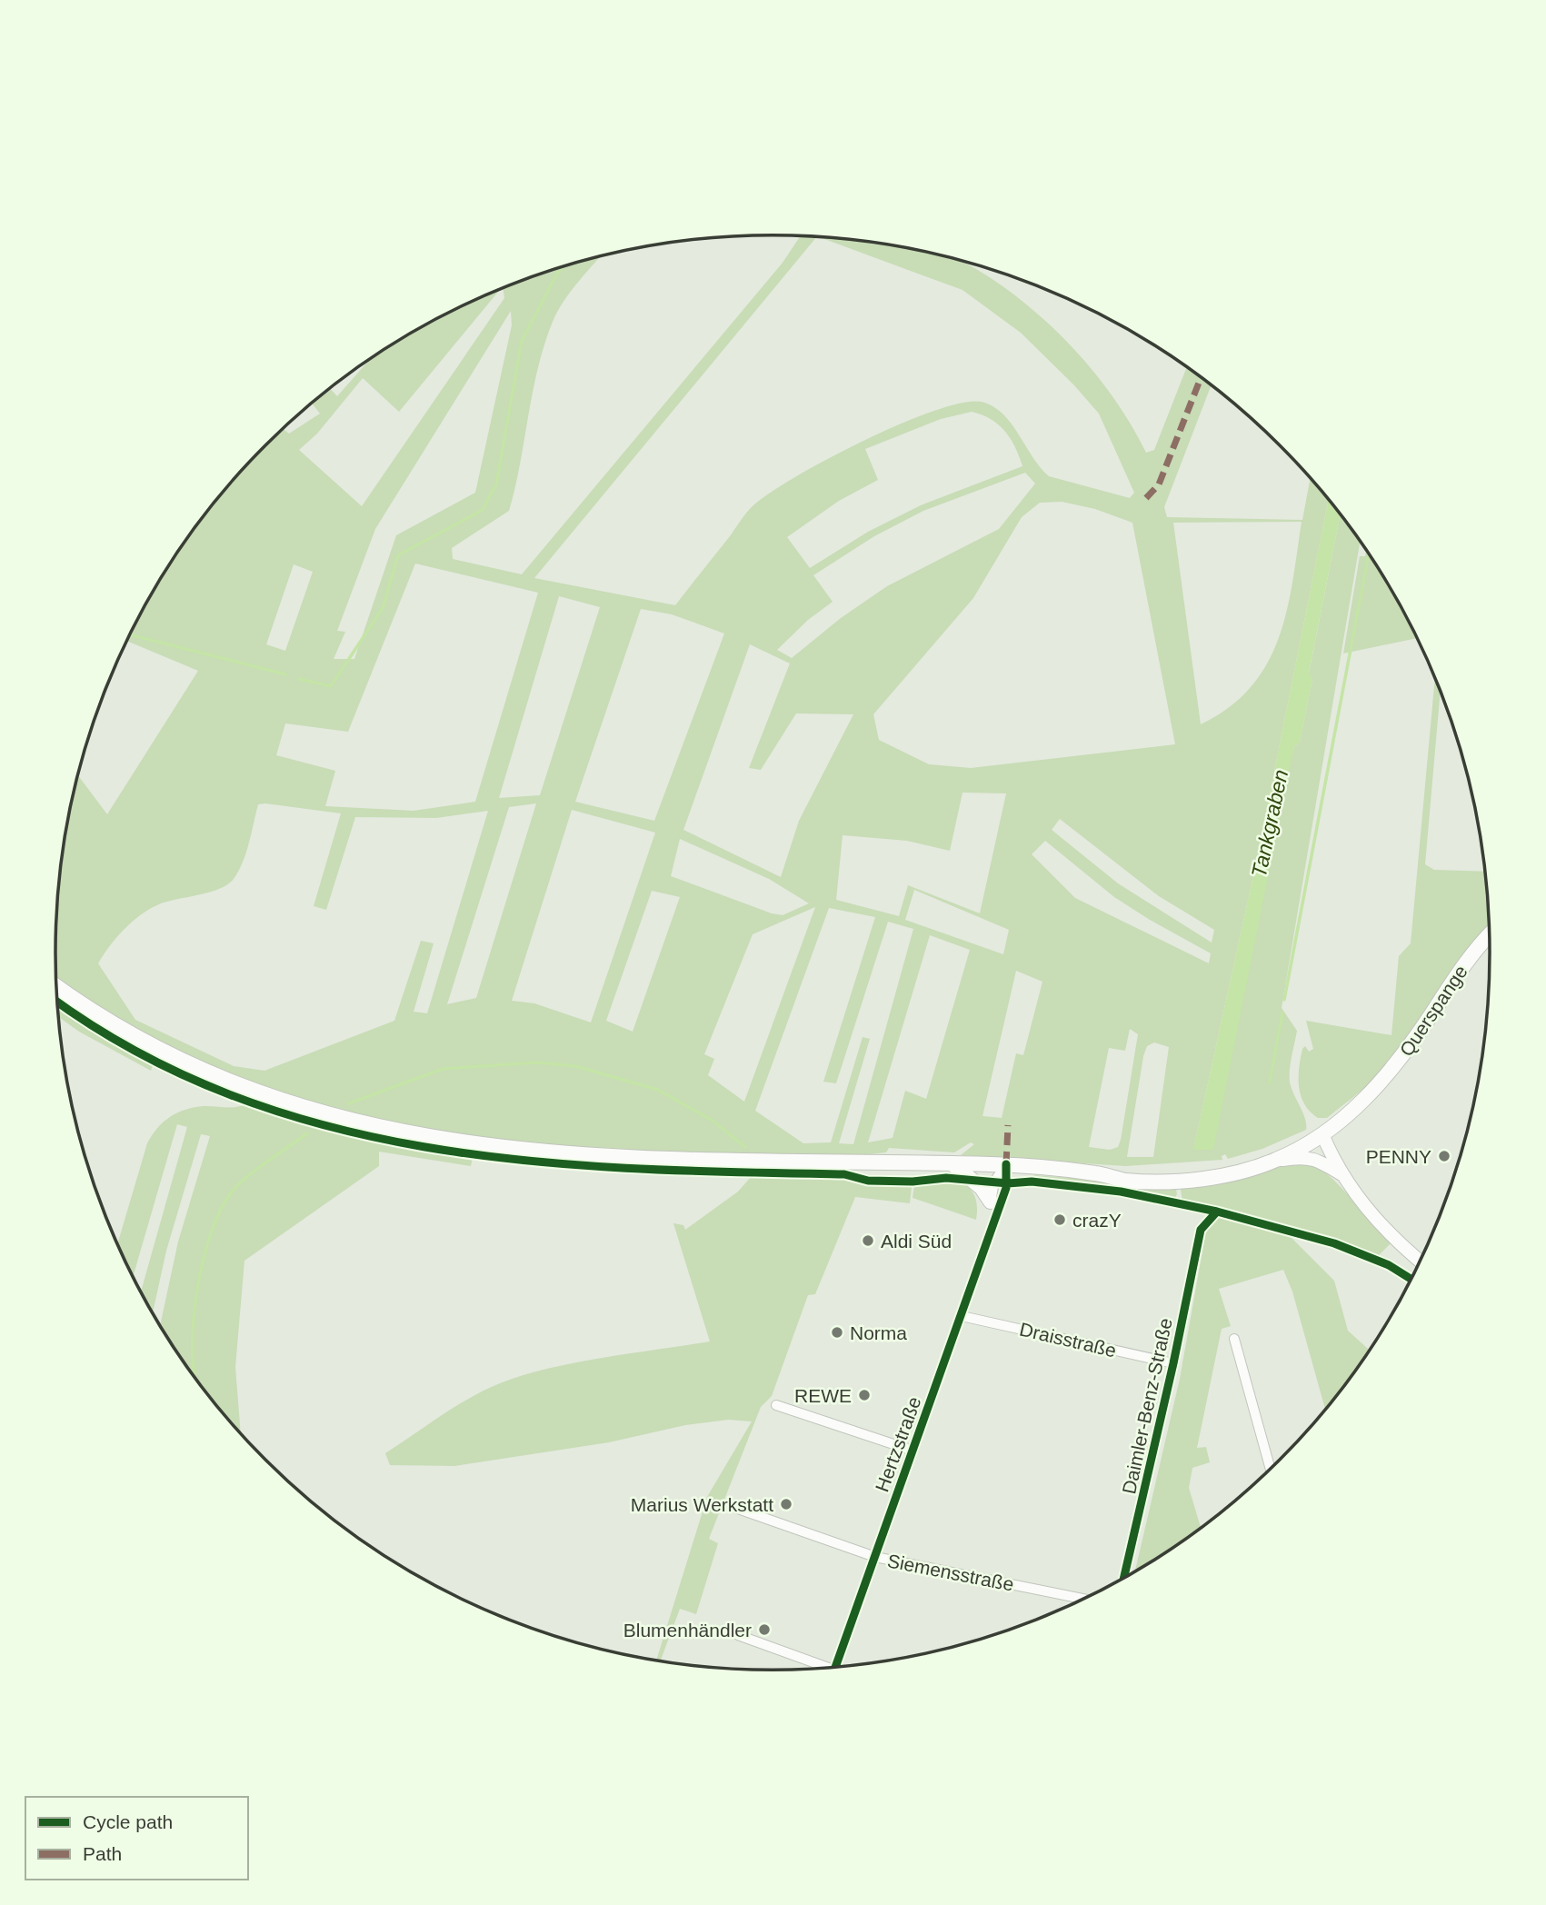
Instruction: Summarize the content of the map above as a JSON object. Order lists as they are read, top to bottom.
{
  "streets": {
    "main road": ["Querspange"],
    "street": [
      "Draisstraße",
      "Daimler-Benz-Straße",
      "Hertzstraße",
      "Siemensstraße"
    ]
  },
  "crossings": [
    ["Draisstraße", "Daimler-Benz-Straße"],
    ["Draisstraße", "Hertzstraße"],
    ["Hertzstraße", "Siemensstraße"]
  ],
  "water": ["Tankgraben"],
  "places": [
    "PENNY",
    "crazY",
    "Aldi Süd",
    "Norma",
    "REWE",
    "Marius Werkstatt",
    "Blumenhändler"
  ],
  "legend": ["Cycle path", "Path"]
}
